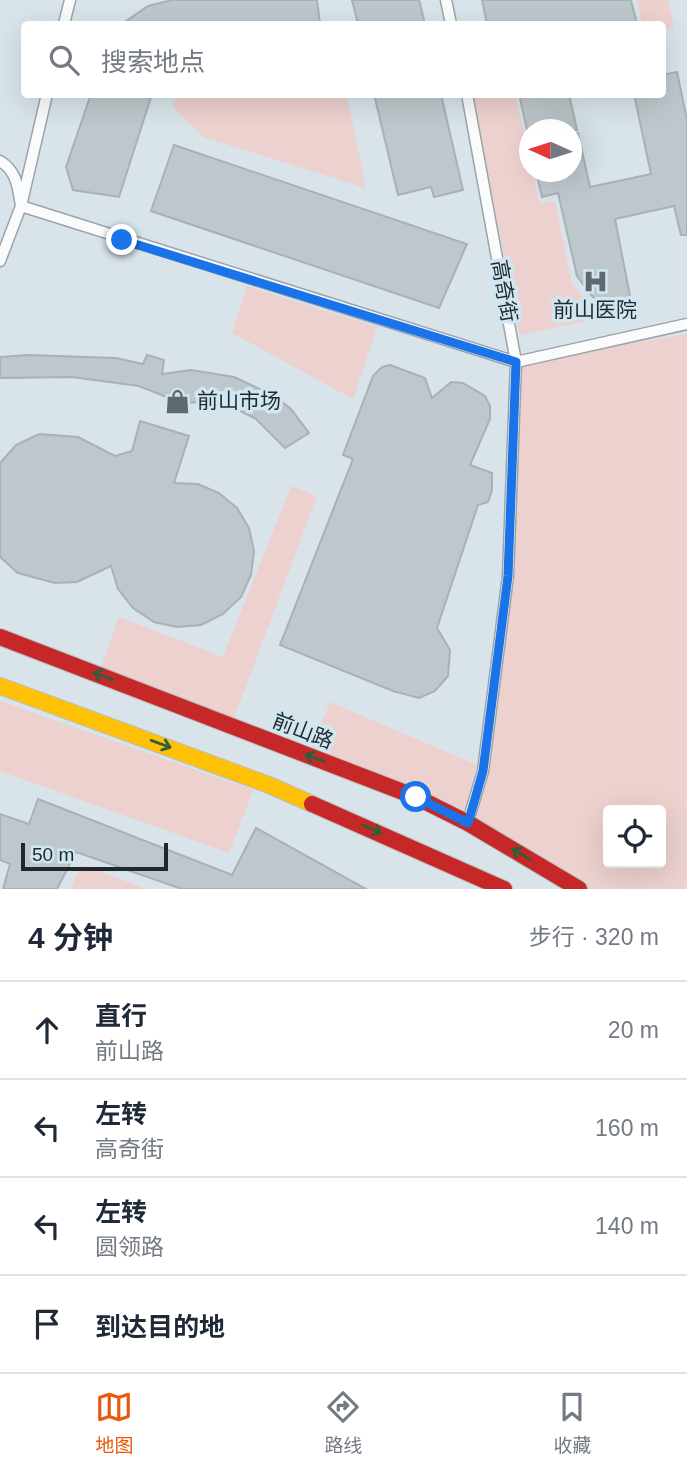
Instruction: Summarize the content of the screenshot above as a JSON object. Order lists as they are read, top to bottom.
{
  "streets": {
    "main road": ["前山路"],
    "lane": ["高奇街"]
  },
  "crossings": [
    ["高奇街", "前山路"]
  ],
  "places": {
    "hospital": ["前山医院"],
    "shop": ["前山市场"]
  },
  "scale_bar": "50 m",
  "north": "left",
  "page": {
    "search": "搜索地点",
    "scale": "50 m",
    "heading": ["4 分钟", "步行 · 320 m"],
    "list": [
      ["直行", "前山路", "20 m"],
      ["左转", "高奇街", "160 m"],
      ["左转", "圆领路", "140 m"],
      "到达目的地"
    ],
    "nav": ["地图", "路线", "收藏"]
  }
}
